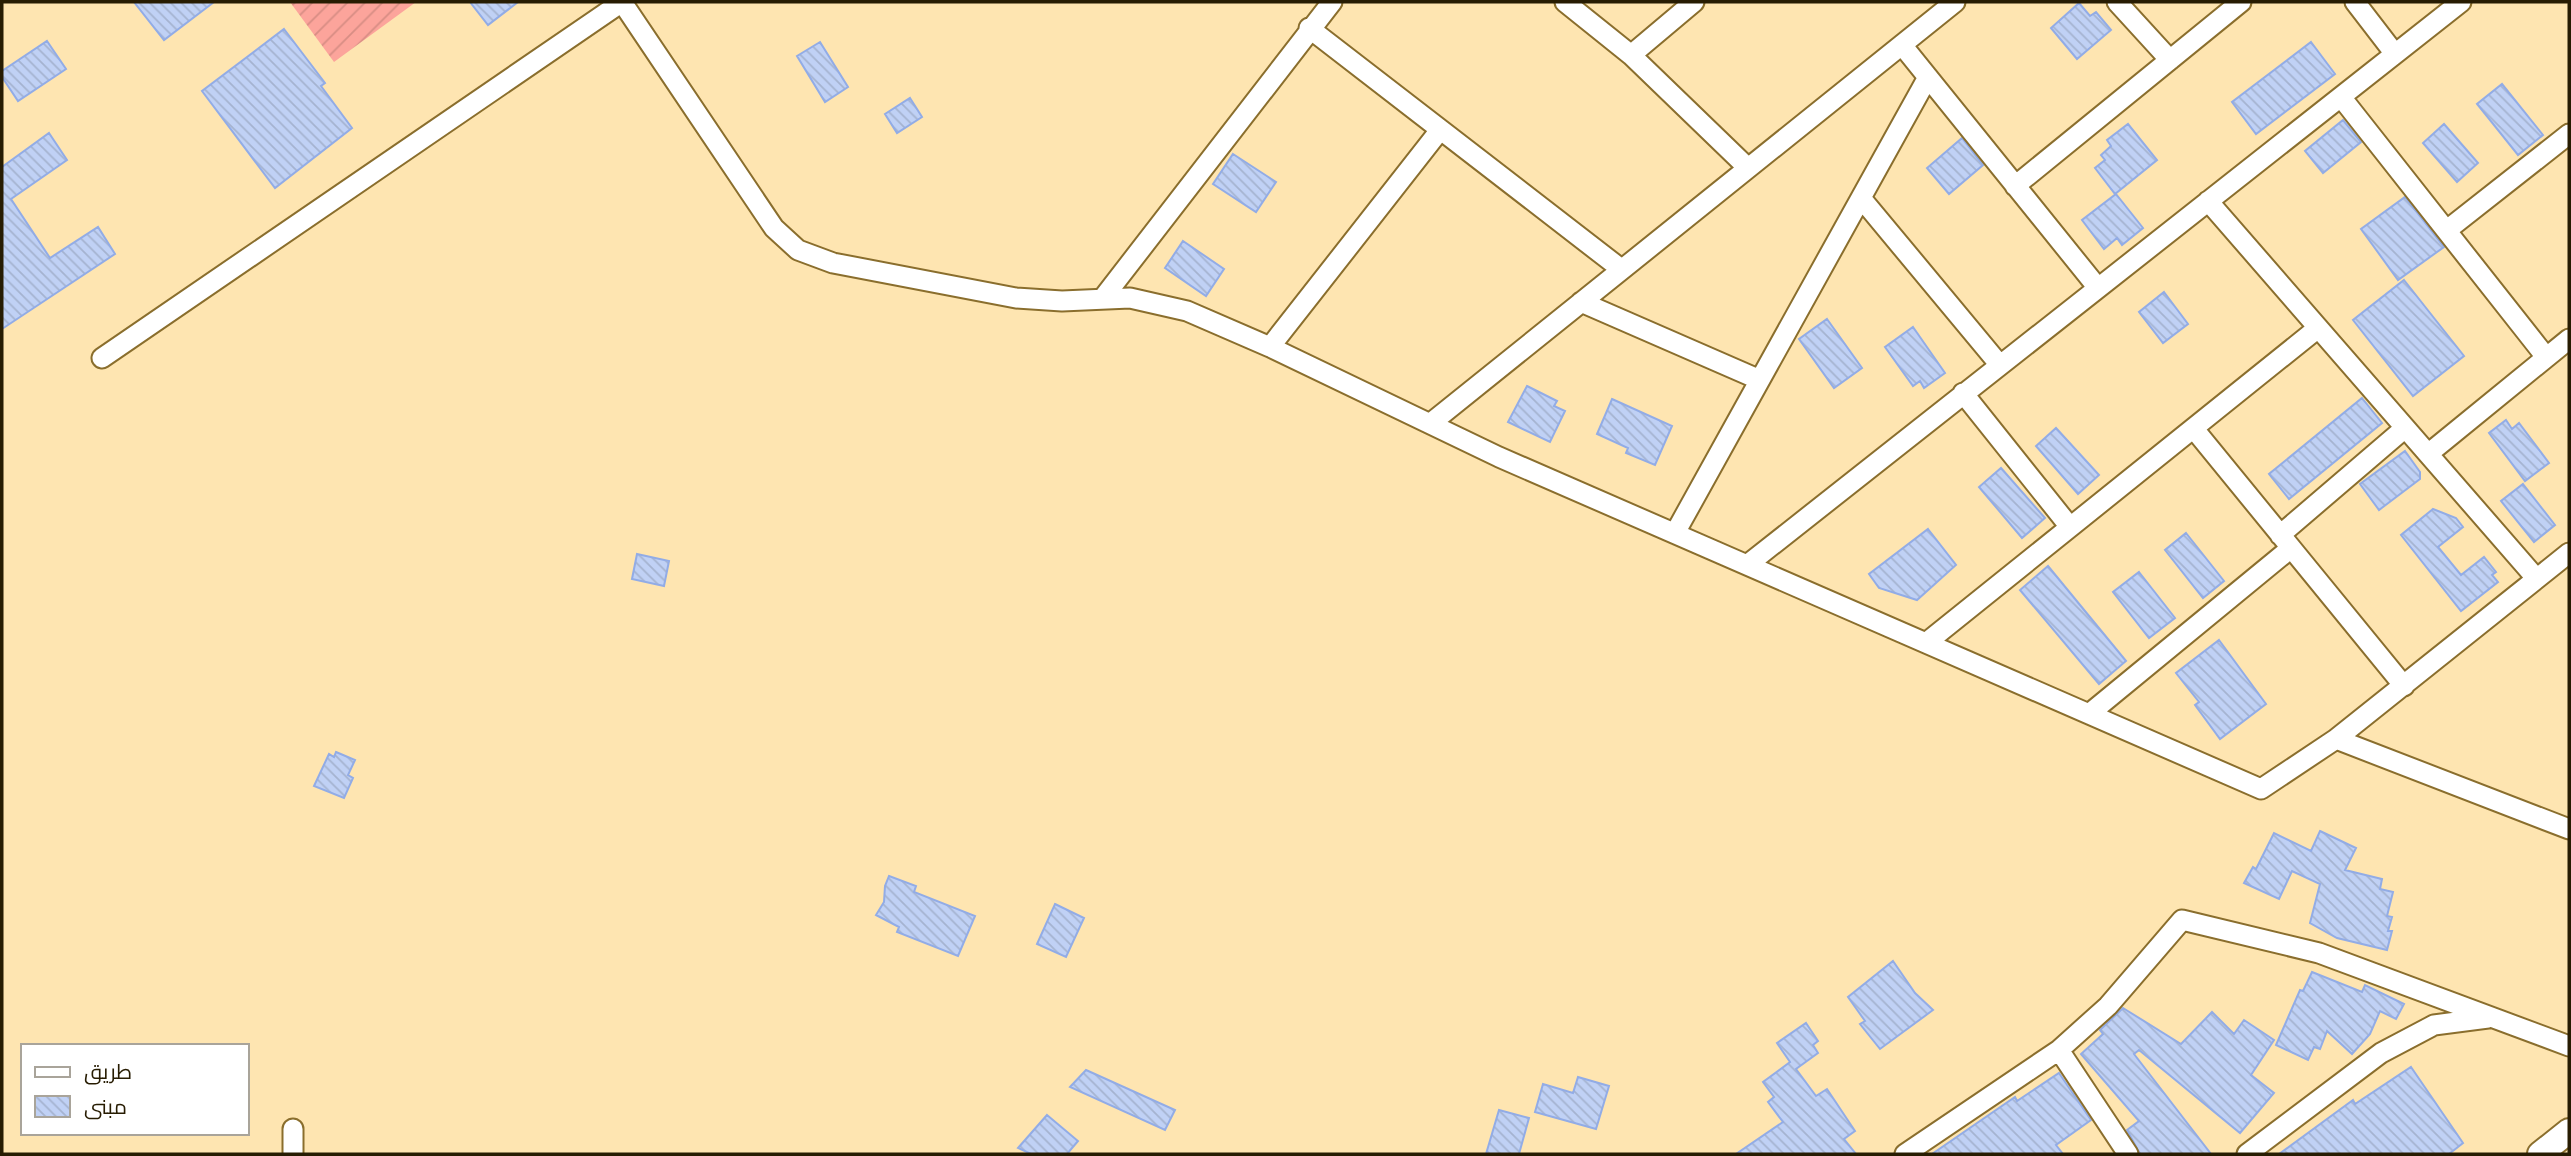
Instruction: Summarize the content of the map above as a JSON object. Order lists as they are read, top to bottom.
{
  "legend": ["طريق", "مبنى"]
}
